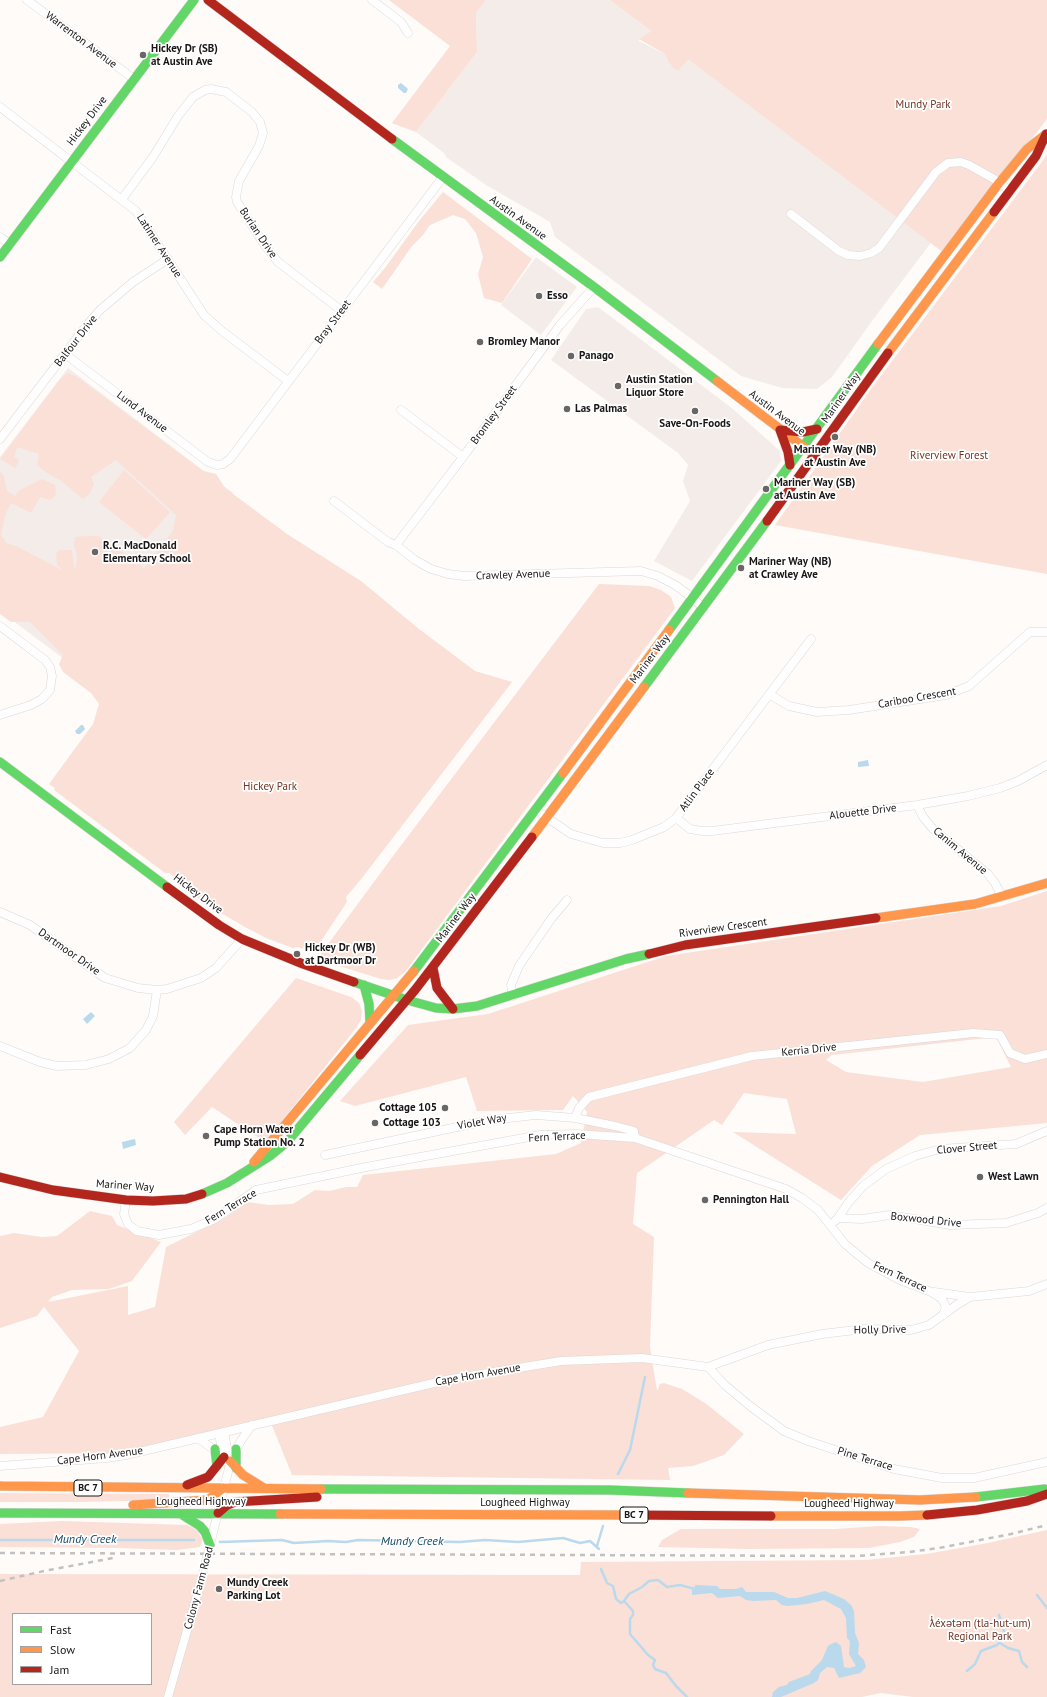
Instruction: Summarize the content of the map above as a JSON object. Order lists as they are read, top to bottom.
{
  "streets": {
    "main road": [
      "Hickey Drive",
      "Austin Avenue",
      "Mariner Way",
      "Riverview Crescent",
      "BC 7",
      "Lougheed Highway"
    ],
    "street": [
      "Warrenton Avenue",
      "Burian Drive",
      "Latimer Avenue",
      "Bray Street",
      "Balfour Drive",
      "Lund Avenue",
      "Bromley Street",
      "Crawley Avenue",
      "Cariboo Crescent",
      "Atlin Place",
      "Alouette Drive",
      "Canim Avenue",
      "Dartmoor Drive",
      "Kerria Drive",
      "Violet Way",
      "Fern Terrace",
      "Clover Street",
      "Boxwood Drive",
      "Holly Drive",
      "Cape Horn Avenue",
      "Pine Terrace",
      "Colony Farm Road"
    ]
  },
  "crossings": [
    ["Warrenton Avenue", "Hickey Drive"],
    ["Hickey Drive", "Latimer Avenue"],
    ["Hickey Drive", "Mariner Way"],
    ["Hickey Drive", "Riverview Crescent"],
    ["Hickey Drive", "Dartmoor Drive"],
    ["Austin Avenue", "Bray Street"],
    ["Austin Avenue", "Mariner Way"],
    ["Austin Avenue", "Bromley Street"],
    ["Burian Drive", "Latimer Avenue"],
    ["Burian Drive", "Bray Street"],
    ["Latimer Avenue", "Bray Street"],
    ["Latimer Avenue", "Balfour Drive"],
    ["Bray Street", "Lund Avenue"],
    ["Balfour Drive", "Lund Avenue"],
    ["Mariner Way", "Crawley Avenue"],
    ["Mariner Way", "Atlin Place"],
    ["Mariner Way", "Riverview Crescent"],
    ["Mariner Way", "Fern Terrace"],
    ["Bromley Street", "Crawley Avenue"],
    ["Cariboo Crescent", "Atlin Place"],
    ["Atlin Place", "Alouette Drive"],
    ["Alouette Drive", "Canim Avenue"],
    ["Canim Avenue", "Riverview Crescent"],
    ["Kerria Drive", "Violet Way"],
    ["Violet Way", "Fern Terrace"],
    ["Fern Terrace", "Holly Drive"],
    ["Clover Street", "Boxwood Drive"],
    ["Holly Drive", "Cape Horn Avenue"],
    ["Holly Drive", "Pine Terrace"],
    ["Cape Horn Avenue", "Pine Terrace"],
    ["Cape Horn Avenue", "Colony Farm Road"],
    ["Lougheed Highway", "Colony Farm Road"]
  ],
  "water": ["Mundy Creek"],
  "parks": [
    "Mundy Park",
    "Riverview Forest",
    "Hickey Park",
    "ƛ̓éxətəm (tla-hut-um) Regional Park"
  ],
  "places": [
    "Hickey Dr (SB) at Austin Ave",
    "Esso",
    "Bromley Manor",
    "Panago",
    "Austin Station Liquor Store",
    "Las Palmas",
    "Save-On-Foods",
    "Mariner Way (NB) at Austin Ave",
    "Mariner Way (SB) at Austin Ave",
    "R.C. MacDonald Elementary School",
    "Mariner Way (NB) at Crawley Ave",
    "Hickey Dr (WB) at Dartmoor Dr",
    "Cottage 105",
    "Cottage 103",
    "Cape Horn Water Pump Station No. 2",
    "West Lawn",
    "Pennington Hall",
    "Mundy Creek Parking Lot"
  ],
  "legend": ["Fast", "Slow", "Jam"]
}
